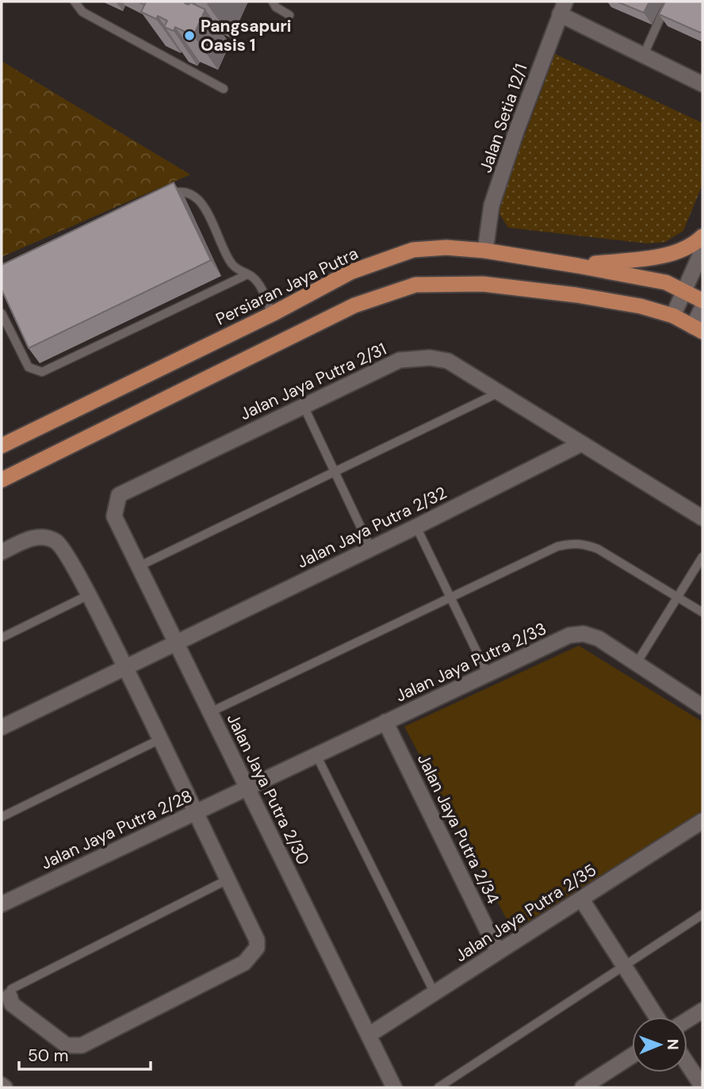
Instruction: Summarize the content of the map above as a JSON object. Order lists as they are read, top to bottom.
{
  "streets": {
    "main road": ["Persiaran Jaya Putra"],
    "street": [
      "Jalan Setia 12/1",
      "Jalan Jaya Putra 2/31",
      "Jalan Jaya Putra 2/32",
      "Jalan Jaya Putra 2/33",
      "Jalan Jaya Putra 2/30",
      "Jalan Jaya Putra 2/34",
      "Jalan Jaya Putra 2/28",
      "Jalan Jaya Putra 2/35"
    ]
  },
  "crossings": [
    ["Jalan Setia 12/1", "Persiaran Jaya Putra"],
    ["Jalan Jaya Putra 2/31", "Jalan Jaya Putra 2/32"],
    ["Jalan Jaya Putra 2/31", "Jalan Jaya Putra 2/30"],
    ["Jalan Jaya Putra 2/32", "Jalan Jaya Putra 2/30"],
    ["Jalan Jaya Putra 2/33", "Jalan Jaya Putra 2/30"],
    ["Jalan Jaya Putra 2/33", "Jalan Jaya Putra 2/34"],
    ["Jalan Jaya Putra 2/33", "Jalan Jaya Putra 2/28"],
    ["Jalan Jaya Putra 2/30", "Jalan Jaya Putra 2/28"],
    ["Jalan Jaya Putra 2/30", "Jalan Jaya Putra 2/35"],
    ["Jalan Jaya Putra 2/34", "Jalan Jaya Putra 2/35"]
  ],
  "places": ["Pangsapuri Oasis 1"],
  "scale_bar": "50 m",
  "north": "right"
}
